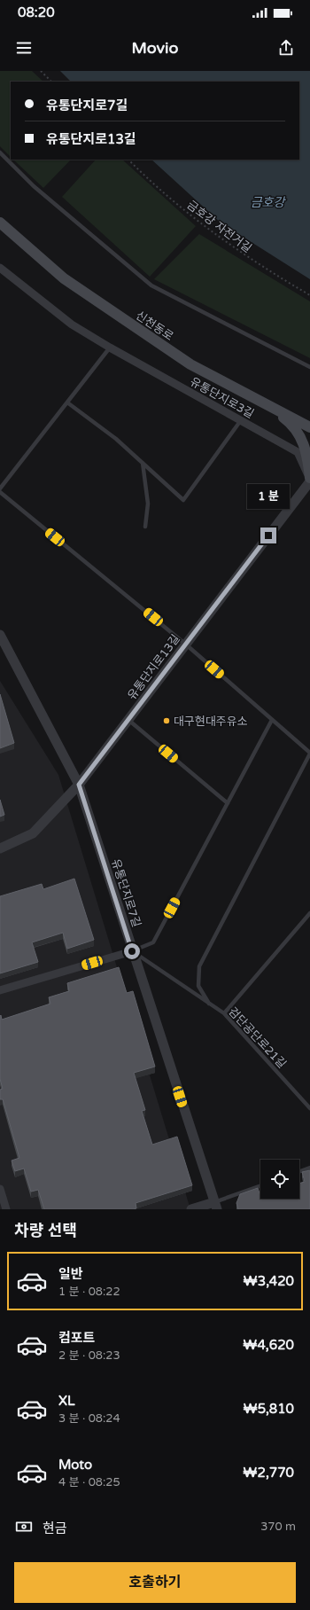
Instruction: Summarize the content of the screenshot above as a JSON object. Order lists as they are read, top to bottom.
{
  "streets": {
    "main road": ["신천동로"],
    "street": ["유통단지로3길", "유통단지로13길", "유통단지로7길"],
    "lane": ["검단공단로21길"],
    "path": ["금호강 자전거길"]
  },
  "crossings": [
    ["유통단지로3길", "유통단지로13길"],
    ["유통단지로13길", "유통단지로7길"],
    ["유통단지로7길", "검단공단로21길"]
  ],
  "water": ["금호강"],
  "places": ["대구현대주유소"],
  "page": {
    "status": "08:20",
    "header": "Movio",
    "banner": ["유통단지로7길", "유통단지로13길"],
    "bubble": "1 분",
    "heading": "차량 선택",
    "list": [
      {
        "name": "일반",
        "note": "1 분 · 08:22",
        "value": "₩3,420"
      },
      {
        "name": "컴포트",
        "note": "2 분 · 08:23",
        "value": "₩4,620"
      },
      {
        "name": "XL",
        "note": "3 분 · 08:24",
        "value": "₩5,810"
      },
      {
        "name": "Moto",
        "note": "4 분 · 08:25",
        "value": "₩2,770"
      }
    ],
    "pay": ["현금", "370 m"],
    "buttons": "호출하기"
  }
}
